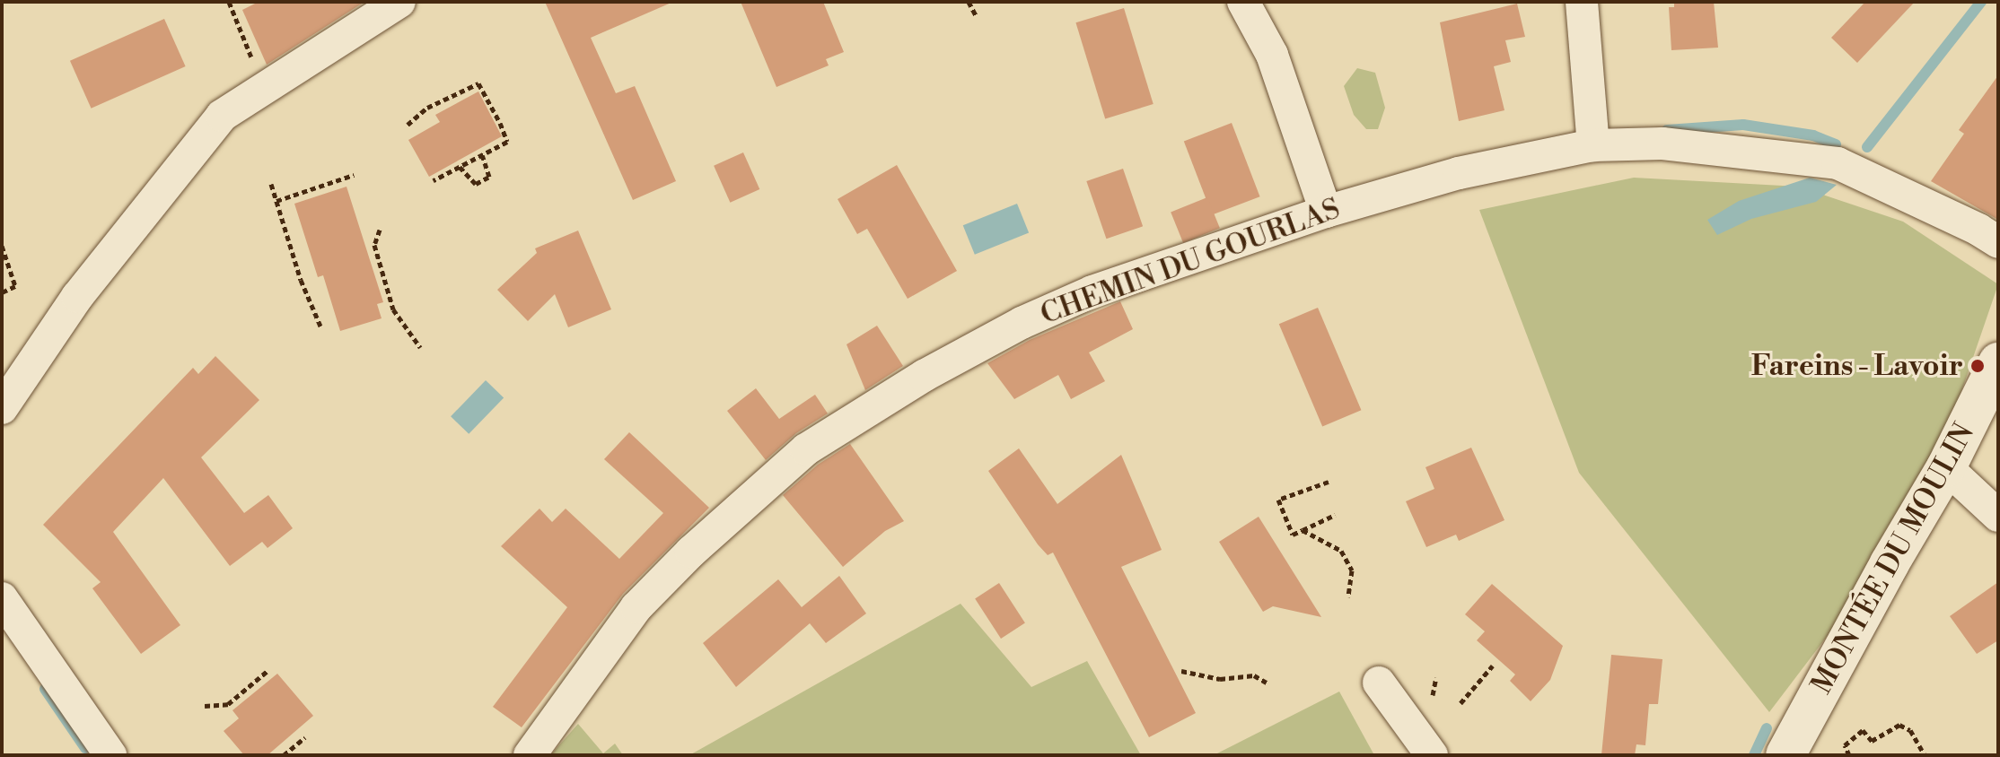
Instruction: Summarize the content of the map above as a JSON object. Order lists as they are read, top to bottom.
{
  "streets": {
    "street": ["CHEMIN DU GOURLAS", "MONTÉE DU MOULIN"]
  },
  "places": ["Fareins - Lavoir"]
}
